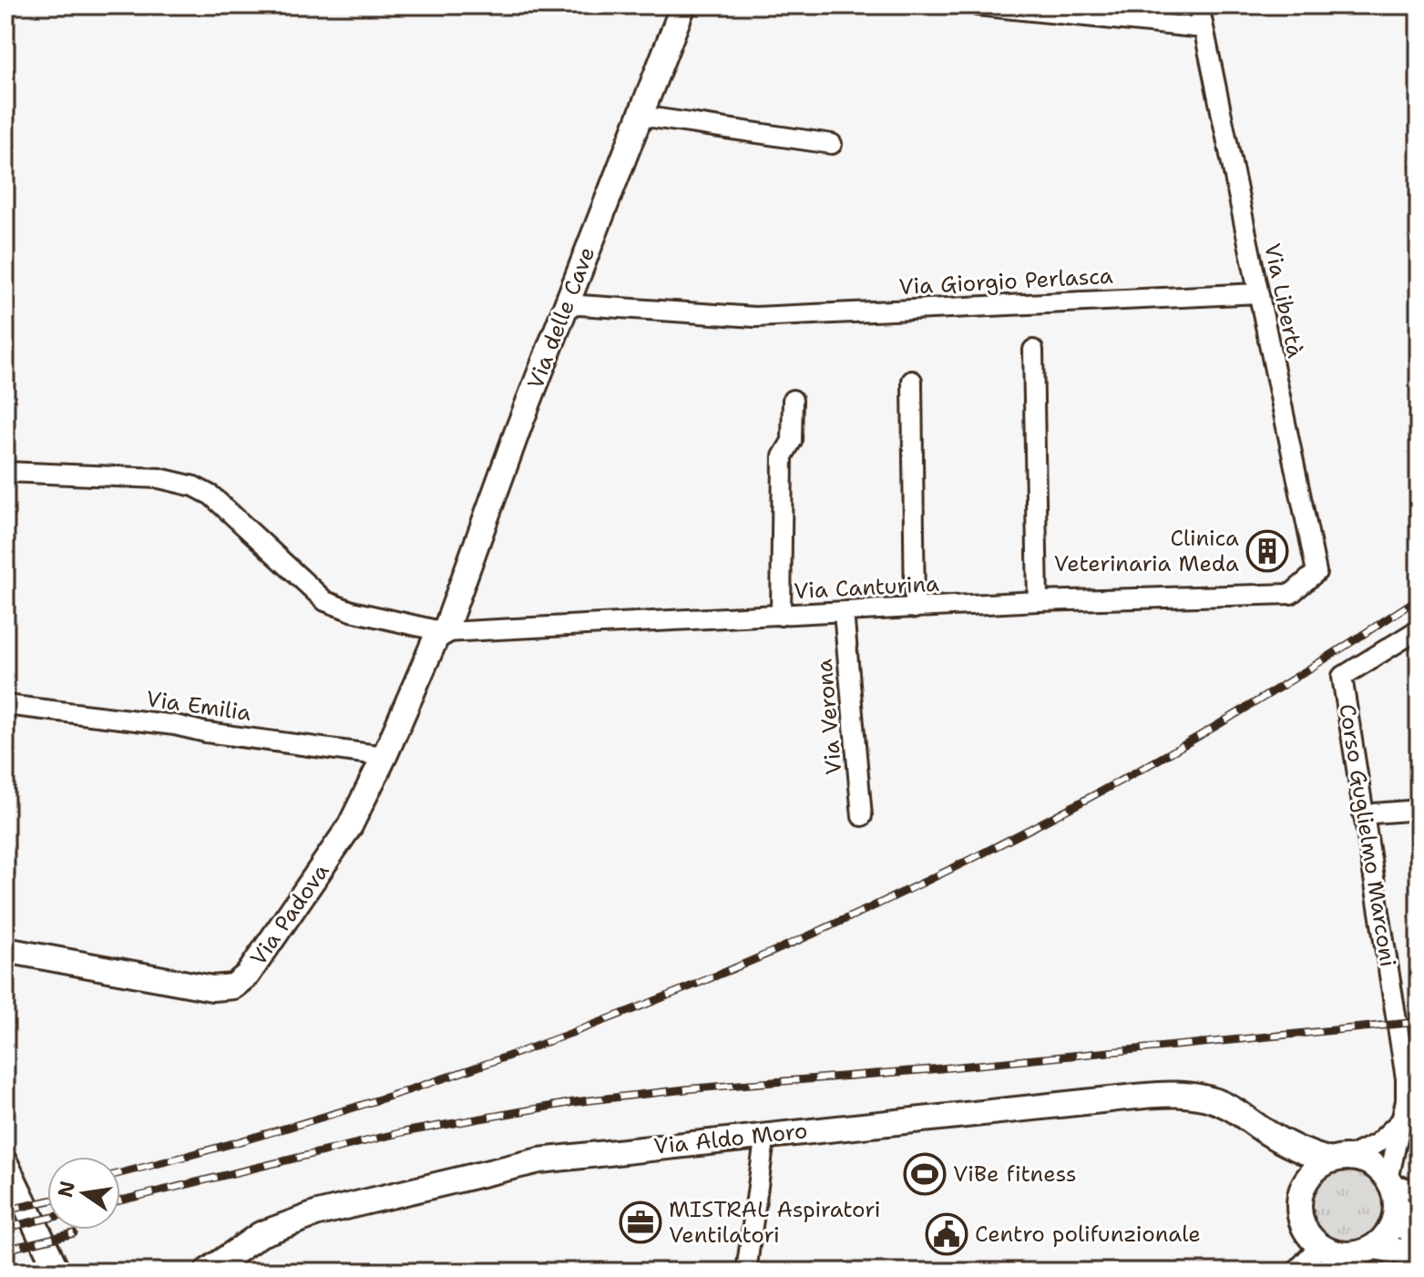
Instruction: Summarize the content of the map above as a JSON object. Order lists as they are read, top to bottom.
{
  "streets": {
    "street": [
      "Via Giorgio Perlasca",
      "Via Libertà",
      "Via delle Cave",
      "Via Canturina",
      "Via Emilia",
      "Via Verona",
      "Corso Guglielmo Marconi",
      "Via Padova",
      "Via Aldo Moro"
    ]
  },
  "crossings": [
    ["Via Giorgio Perlasca", "Via Libertà"],
    ["Via Giorgio Perlasca", "Via delle Cave"],
    ["Via Libertà", "Via Canturina"],
    ["Via delle Cave", "Via Canturina"],
    ["Via delle Cave", "Via Padova"],
    ["Via Canturina", "Via Verona"],
    ["Via Canturina", "Via Padova"],
    ["Via Emilia", "Via Padova"],
    ["Corso Guglielmo Marconi", "Via Aldo Moro"]
  ],
  "places": {
    "building": ["Clinica Veterinaria Meda"],
    "sports": ["ViBe fitness"],
    "office": ["MISTRAL Aspiratori Ventilatori"],
    "public building": ["Centro polifunzionale"]
  },
  "north": "left"
}
